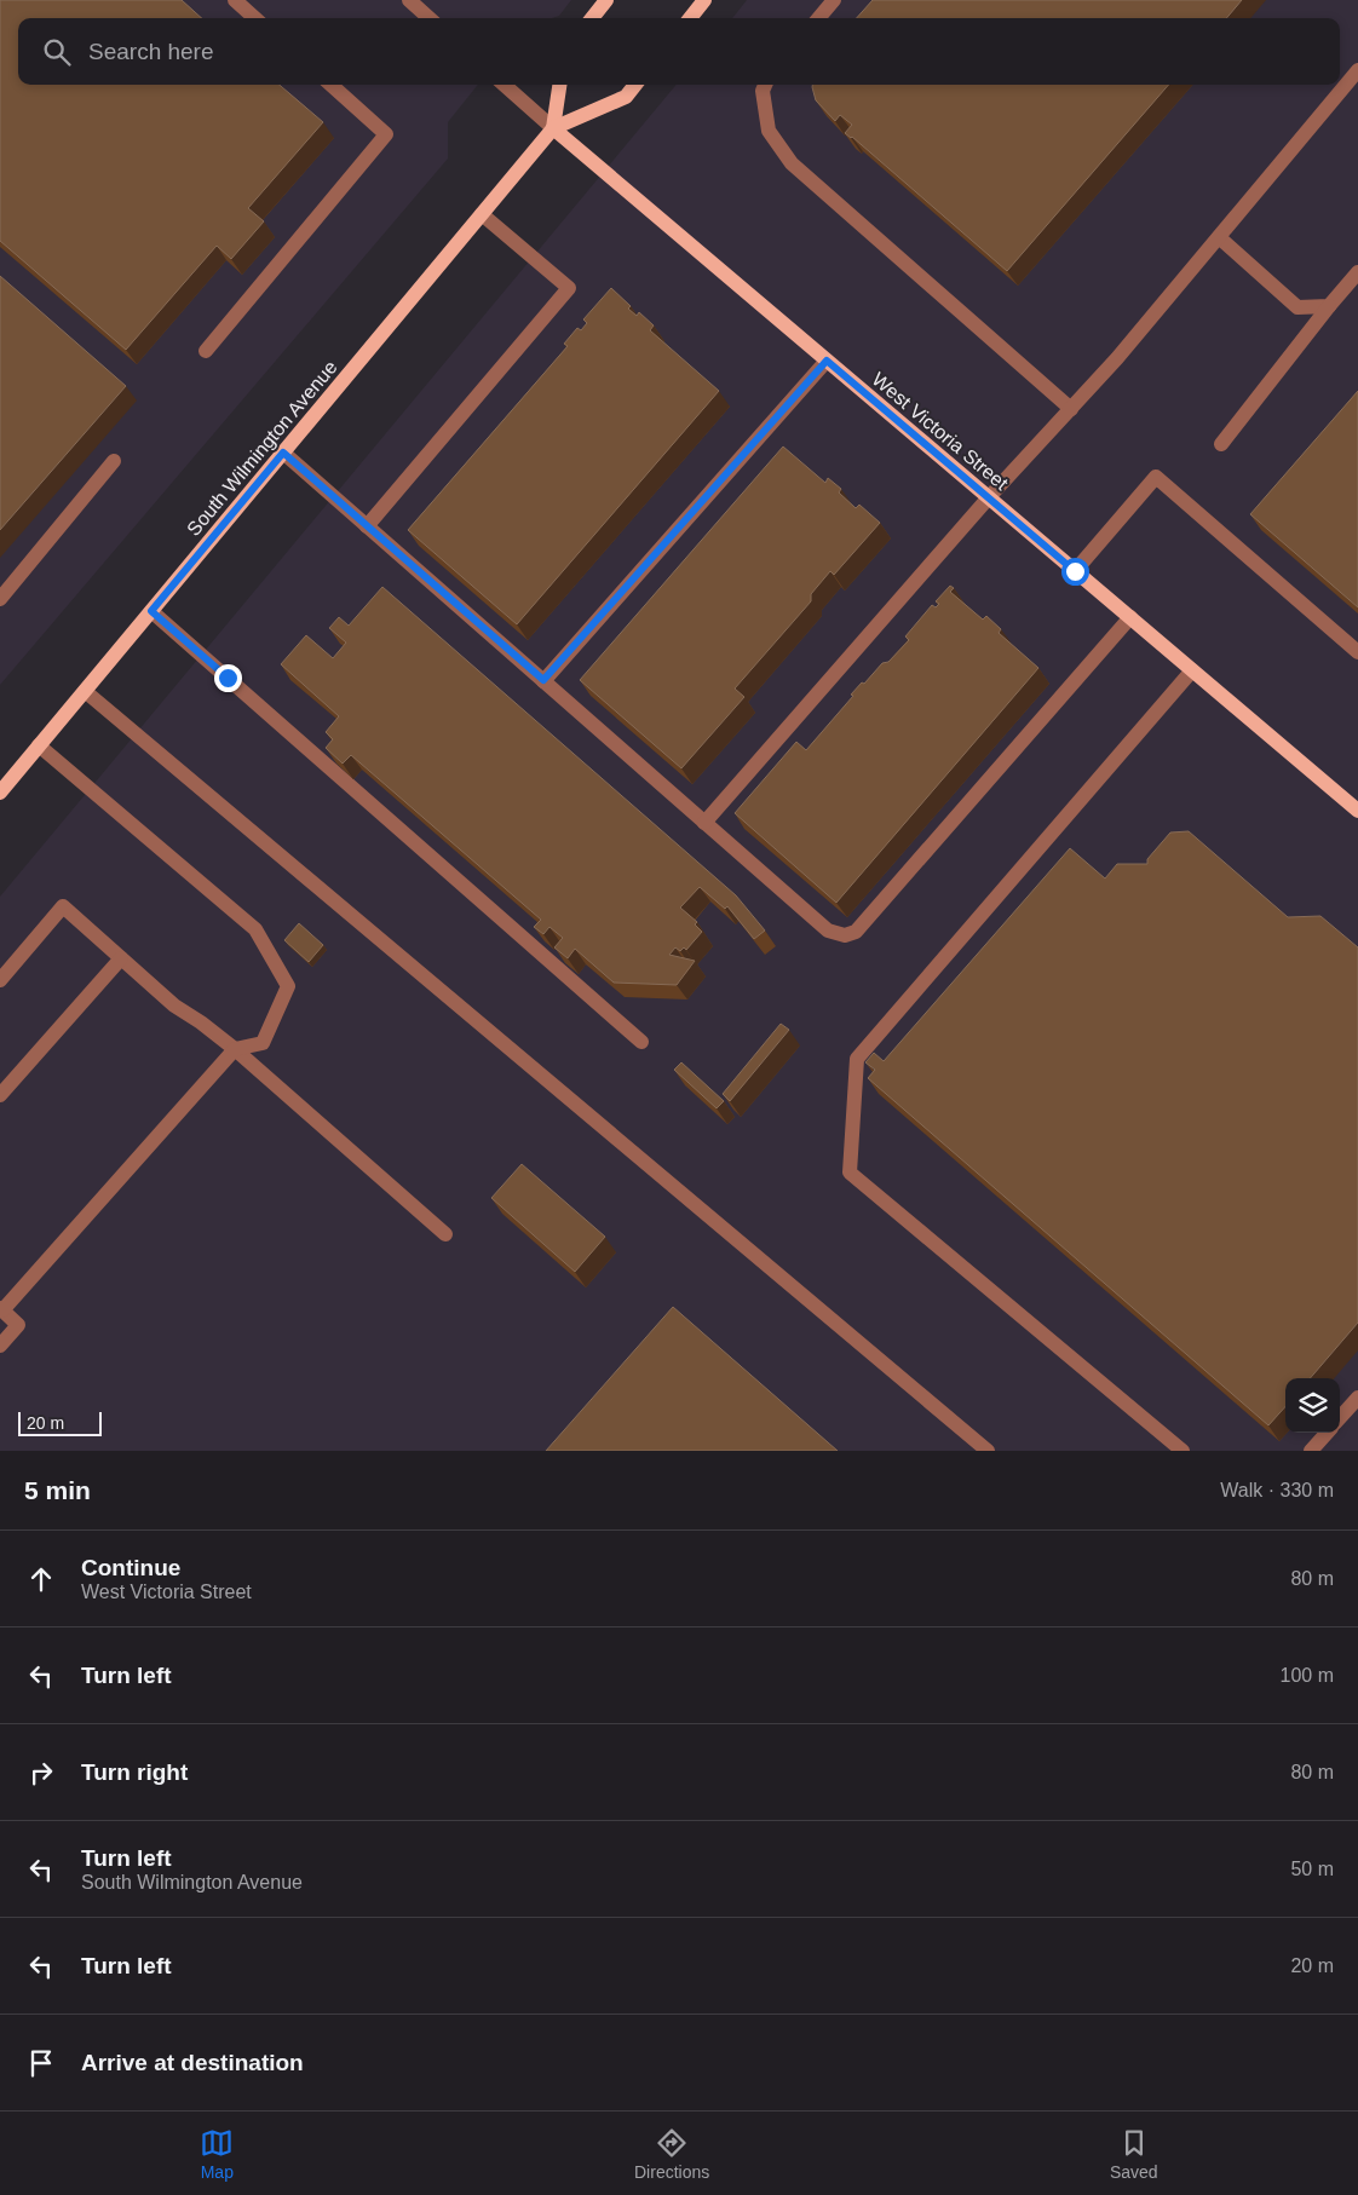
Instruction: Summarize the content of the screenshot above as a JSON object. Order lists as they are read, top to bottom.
{
  "streets": {
    "main road": ["West Victoria Street", "South Wilmington Avenue"]
  },
  "crossings": [
    ["West Victoria Street", "South Wilmington Avenue"]
  ],
  "scale_bar": "20 m",
  "page": {
    "search": "Search here",
    "scale": "20 m",
    "heading": ["5 min", "Walk · 330 m"],
    "list": [
      ["Continue", "West Victoria Street", "80 m"],
      ["Turn left", "100 m"],
      ["Turn right", "80 m"],
      ["Turn left", "South Wilmington Avenue", "50 m"],
      ["Turn left", "20 m"],
      "Arrive at destination"
    ],
    "nav": ["Map", "Directions", "Saved"]
  }
}
